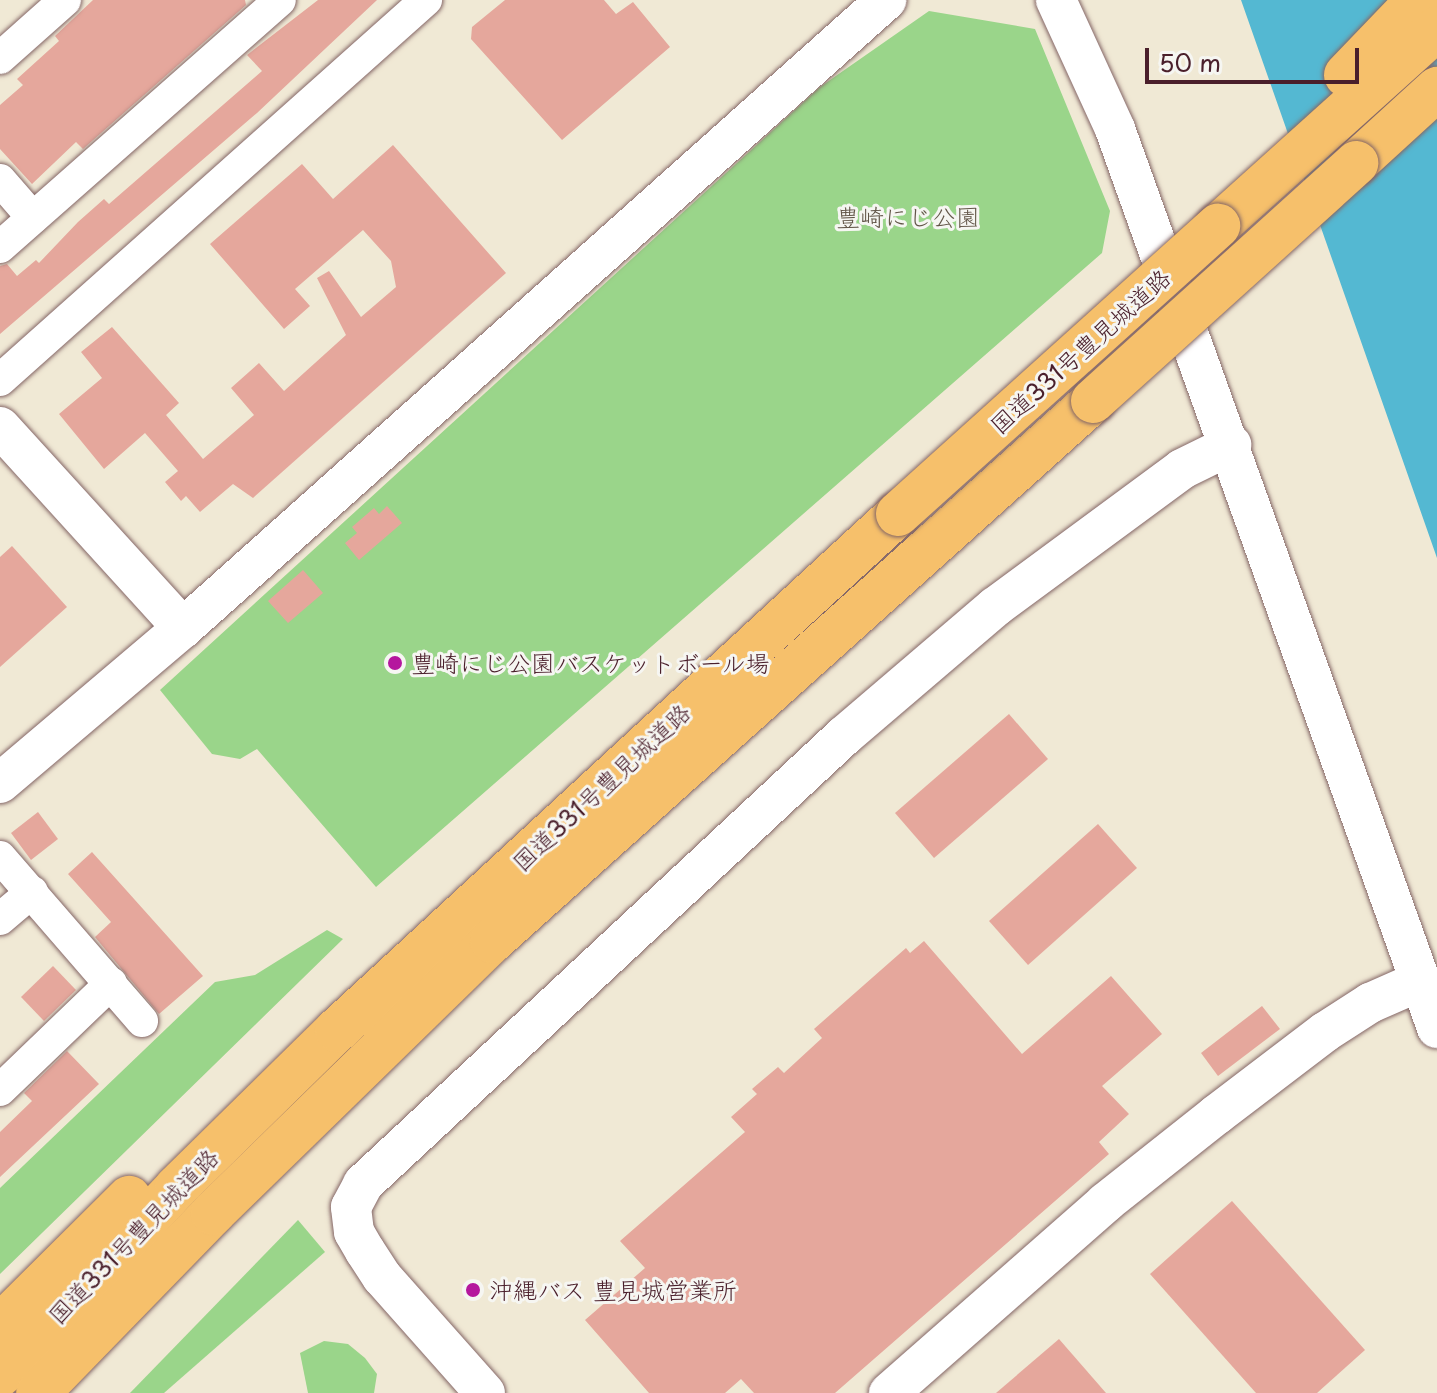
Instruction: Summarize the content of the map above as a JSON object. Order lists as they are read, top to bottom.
{
  "streets": {
    "highway": ["国道331号豊見城道路"]
  },
  "parks": ["豊崎にじ公園"],
  "places": ["豊崎にじ公園バスケットボール場", "沖縄バス 豊見城営業所"],
  "scale_bar": "50 m"
}
